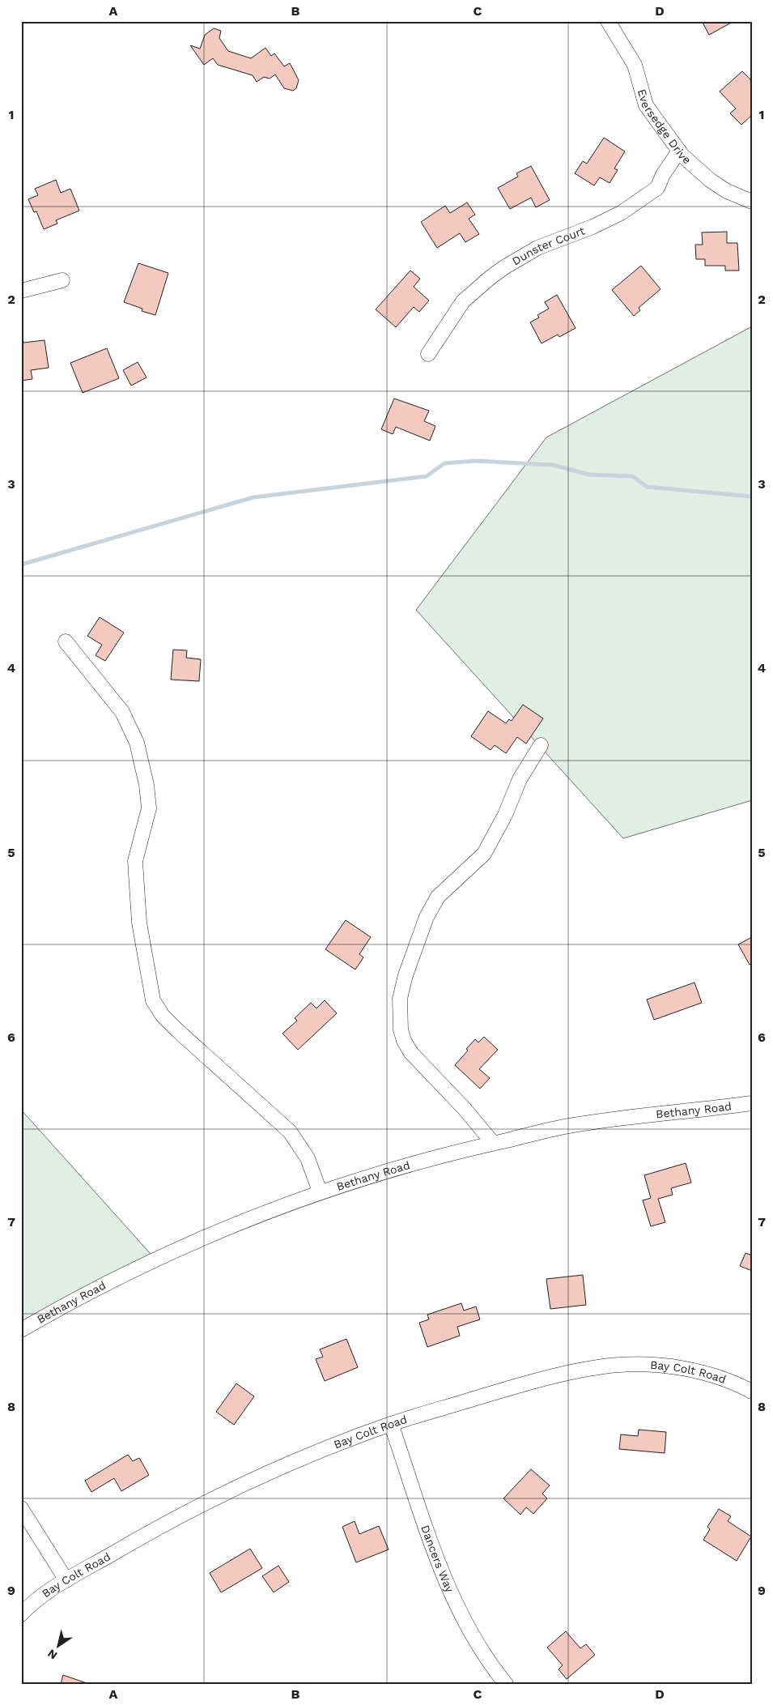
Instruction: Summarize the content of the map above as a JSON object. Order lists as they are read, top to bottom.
{
  "streets": {
    "street": [
      "Eversedge Drive",
      "Dunster Court",
      "Bethany Road",
      "Bay Colt Road",
      "Dancers Way"
    ]
  },
  "crossings": [
    ["Eversedge Drive", "Dunster Court"],
    ["Bay Colt Road", "Dancers Way"]
  ],
  "north": "bottom left",
  "grid": {
    "columns": [
      "A",
      "B",
      "C",
      "D"
    ],
    "rows": [
      "1",
      "2",
      "3",
      "4",
      "5",
      "6",
      "7",
      "8",
      "9"
    ]
  }
}
